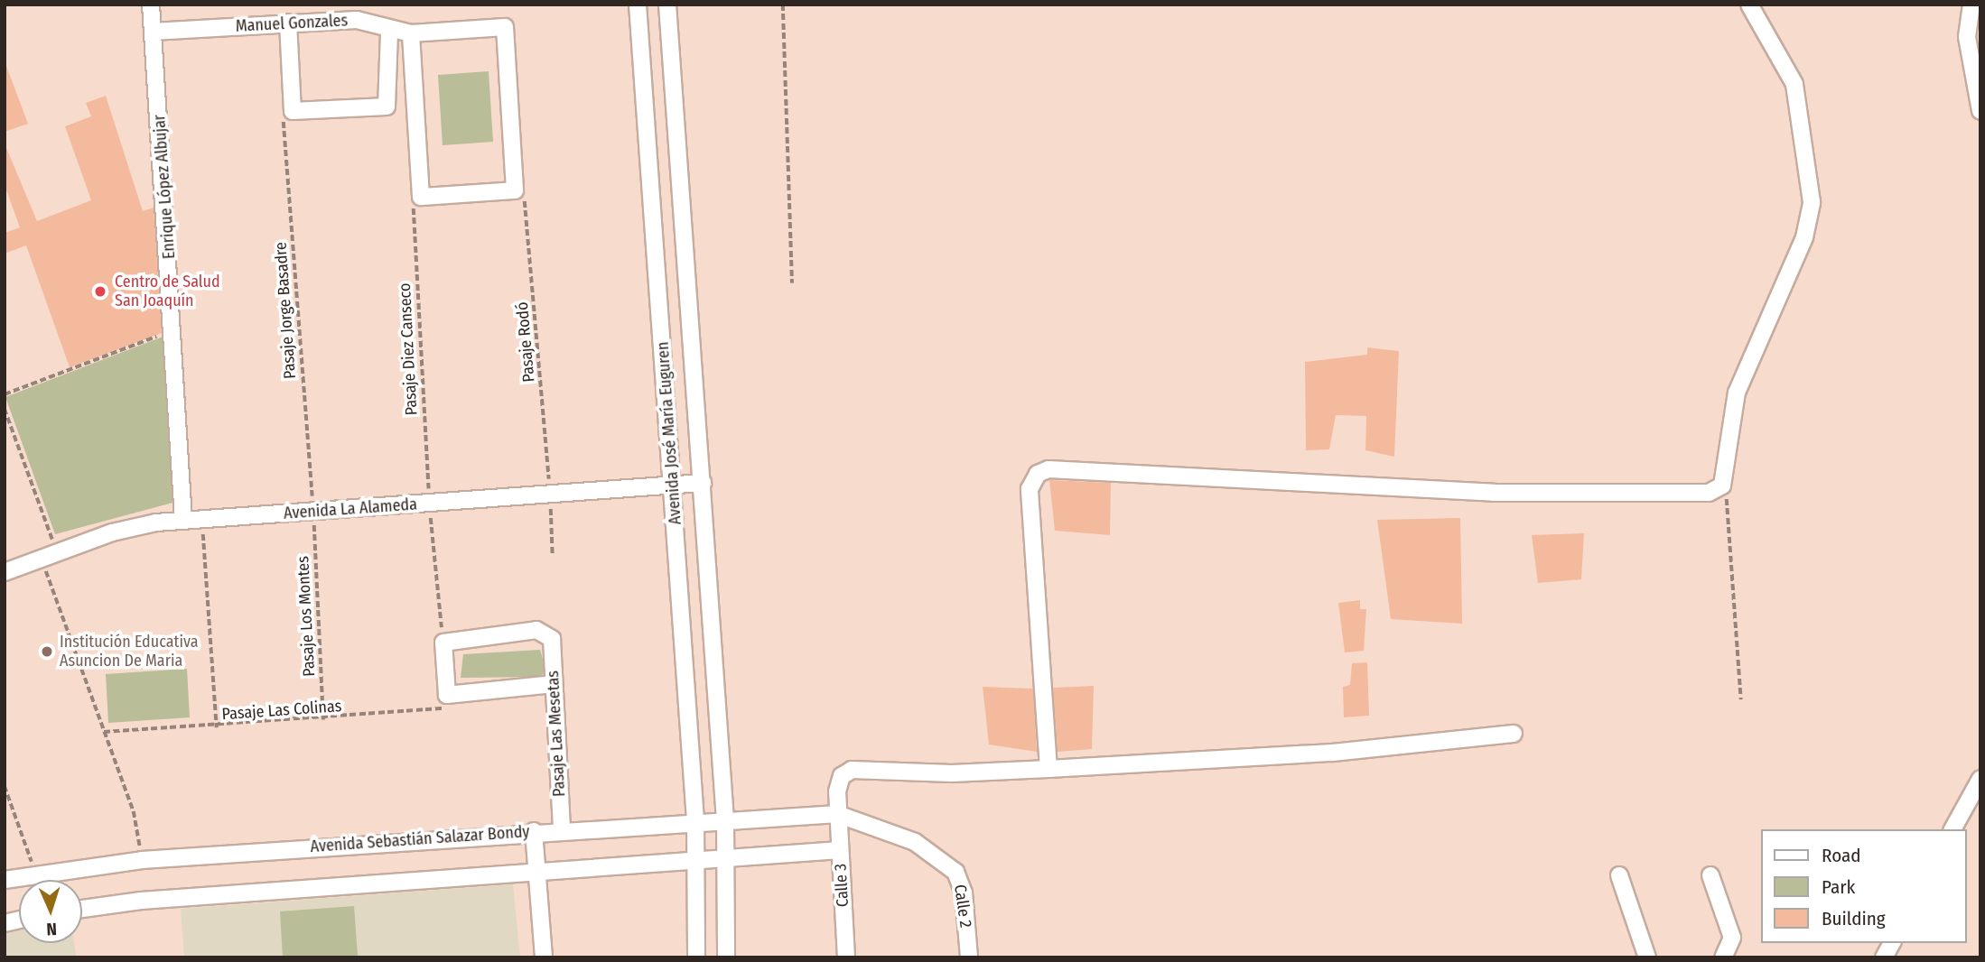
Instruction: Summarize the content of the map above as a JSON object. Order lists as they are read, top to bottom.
{
  "streets": {
    "street": [
      "Manuel Gonzales",
      "Enrique López Albujar",
      "Avenida José María Euguren",
      "Avenida La Alameda",
      "Pasaje Las Mesetas",
      "Avenida Sebastián Salazar Bondy",
      "Calle 3",
      "Calle 2"
    ],
    "path": [
      "Pasaje Jorge Basadre",
      "Pasaje Rodó",
      "Pasaje Diez Canseco",
      "Pasaje Los Montes",
      "Pasaje Las Colinas"
    ]
  },
  "crossings": [
    ["Manuel Gonzales", "Enrique López Albujar"],
    ["Manuel Gonzales", "Pasaje Rodó"],
    ["Enrique López Albujar", "Avenida La Alameda"],
    ["Pasaje Jorge Basadre", "Avenida La Alameda"],
    ["Pasaje Jorge Basadre", "Pasaje Los Montes"],
    ["Pasaje Rodó", "Avenida La Alameda"],
    ["Pasaje Diez Canseco", "Avenida La Alameda"],
    ["Pasaje Diez Canseco", "Pasaje Las Mesetas"],
    ["Avenida José María Euguren", "Avenida La Alameda"],
    ["Avenida José María Euguren", "Avenida Sebastián Salazar Bondy"],
    ["Avenida La Alameda", "Pasaje Los Montes"],
    ["Pasaje Los Montes", "Pasaje Las Colinas"],
    ["Pasaje Las Mesetas", "Avenida Sebastián Salazar Bondy"],
    ["Avenida Sebastián Salazar Bondy", "Calle 3"],
    ["Avenida Sebastián Salazar Bondy", "Calle 2"],
    ["Calle 3", "Calle 2"]
  ],
  "places": ["Centro de Salud San Joaquín", "Institución Educativa Asuncion De Maria"],
  "legend": ["Road", "Park", "Building"],
  "north": "bottom"
}
